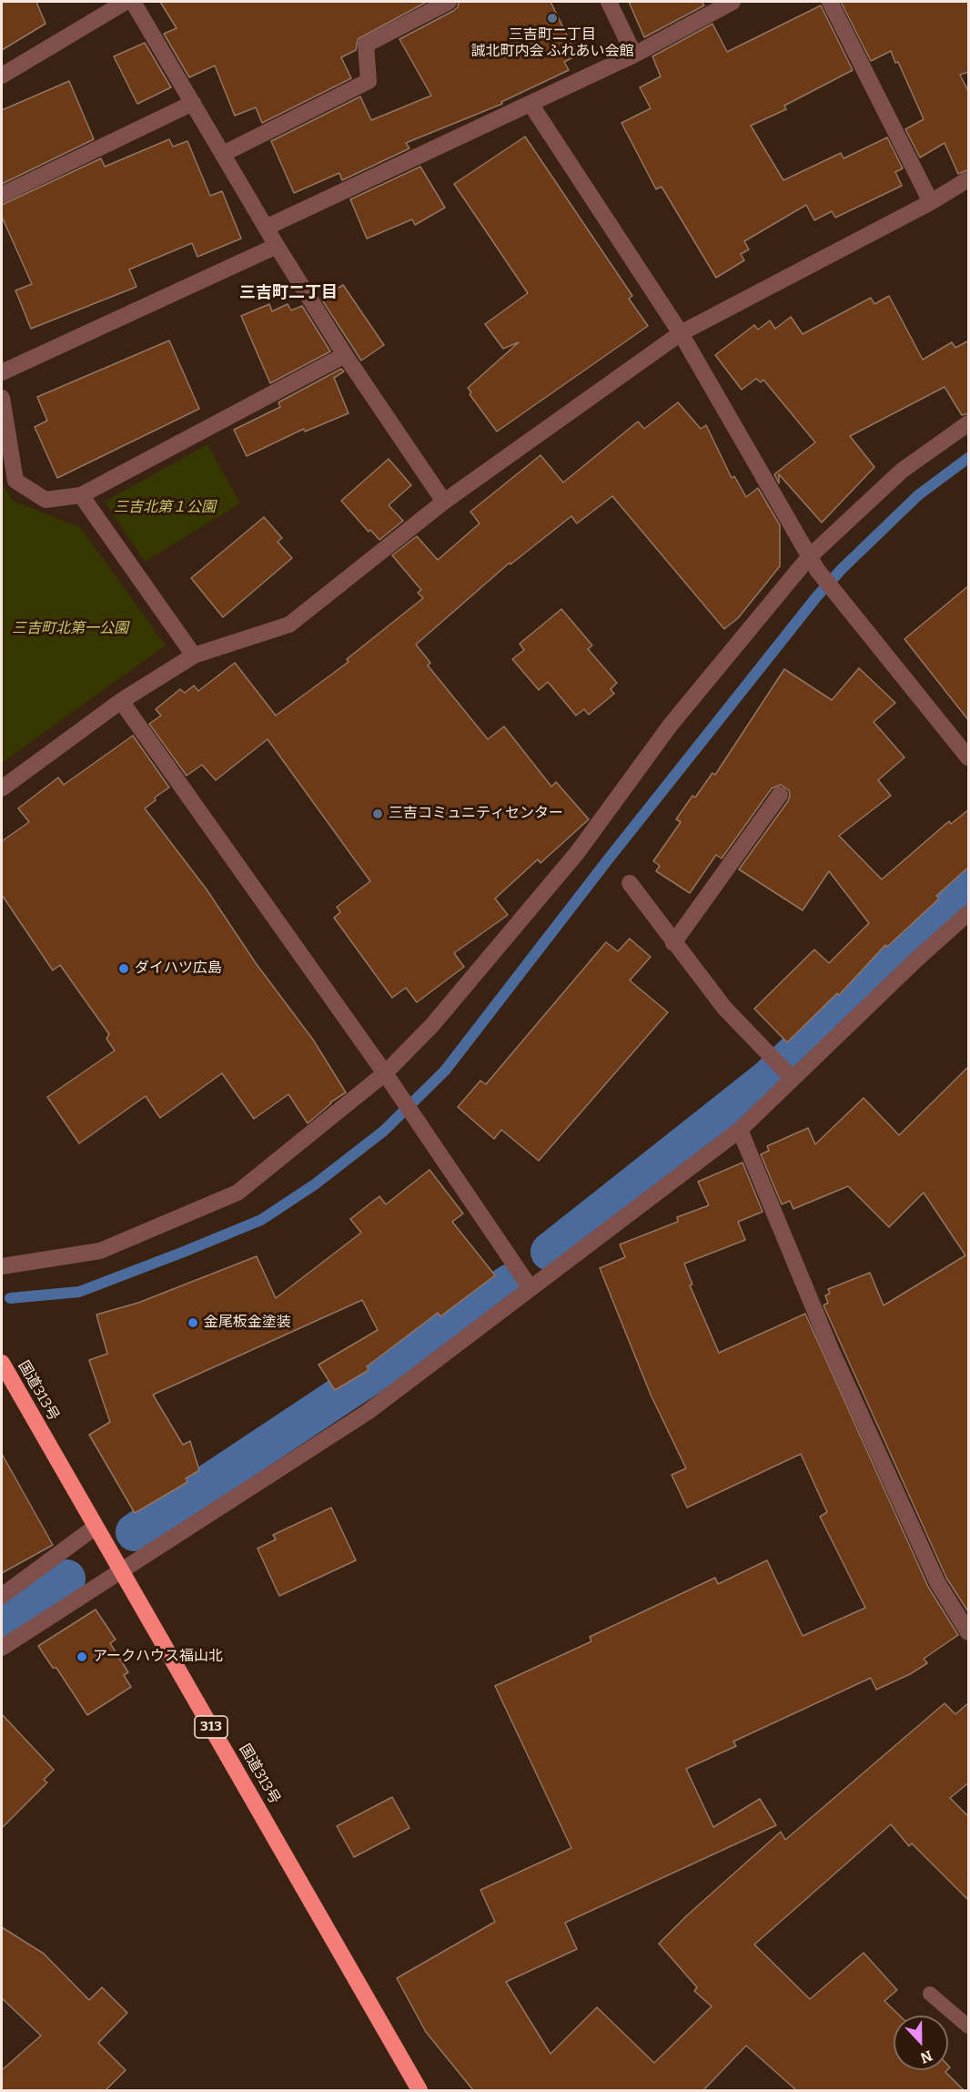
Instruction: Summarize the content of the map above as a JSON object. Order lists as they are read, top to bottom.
{
  "streets": {
    "highway": ["国道313号", "313"]
  },
  "districts": ["三吉町二丁目"],
  "parks": ["三吉北第１公園", "三吉町北第一公園"],
  "places": [
    "三吉町二丁目 誠北町内会 ふれあい会館",
    "三吉コミュニティセンター",
    "ダイハツ広島",
    "金尾板金塗装",
    "アークハウス福山北"
  ],
  "north": "bottom"
}
